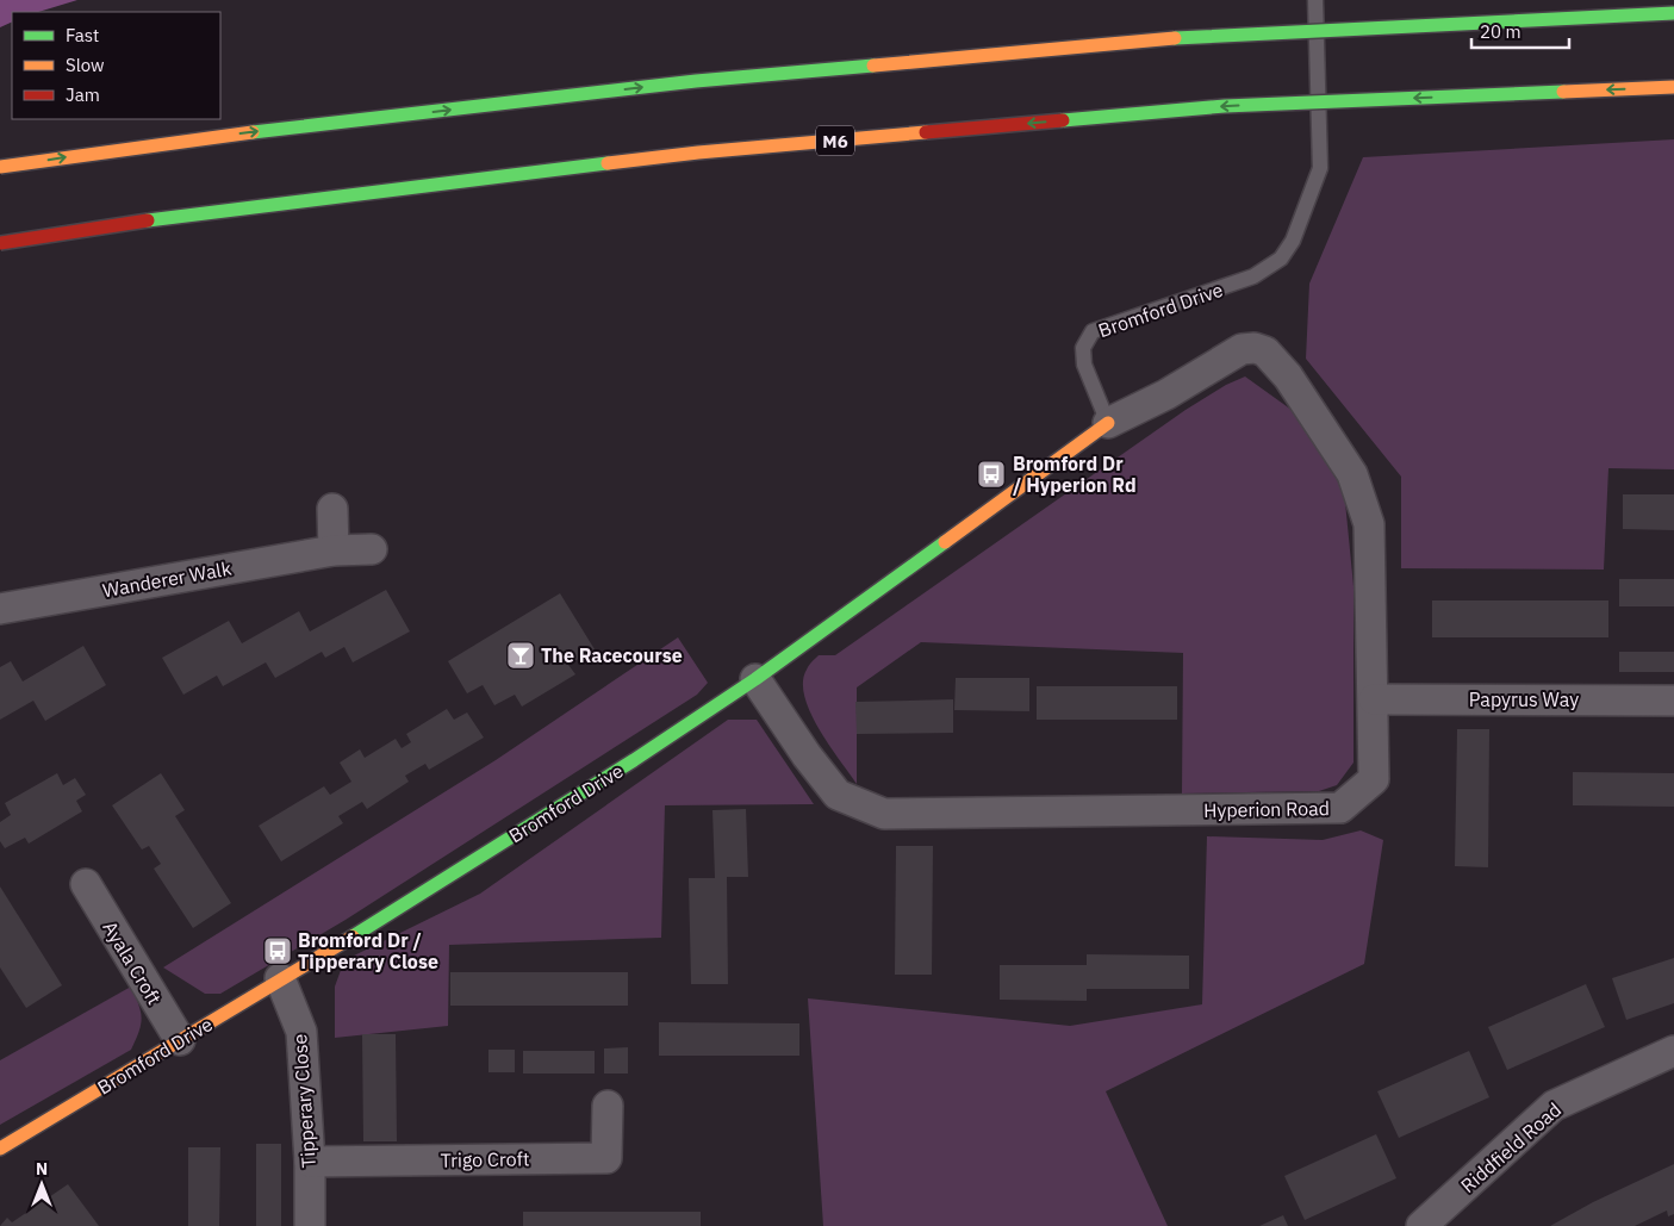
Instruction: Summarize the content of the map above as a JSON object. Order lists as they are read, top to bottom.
{
  "streets": {
    "main road": ["M6", "Bromford Drive"],
    "street": [
      "Wanderer Walk",
      "Papyrus Way",
      "Hyperion Road",
      "Ayala Croft",
      "Tipperary Close",
      "Riddfield Road",
      "Trigo Croft"
    ]
  },
  "crossings": [
    ["Bromford Drive", "Hyperion Road"],
    ["Bromford Drive", "Ayala Croft"],
    ["Bromford Drive", "Tipperary Close"],
    ["Papyrus Way", "Hyperion Road"],
    ["Tipperary Close", "Trigo Croft"]
  ],
  "places": {
    "bus stop": ["Bromford Dr / Hyperion Rd", "Bromford Dr / Tipperary Close"],
    "bar": ["The Racecourse"]
  },
  "legend": ["Fast", "Slow", "Jam"],
  "scale_bar": "20 m",
  "north": "top"
}
